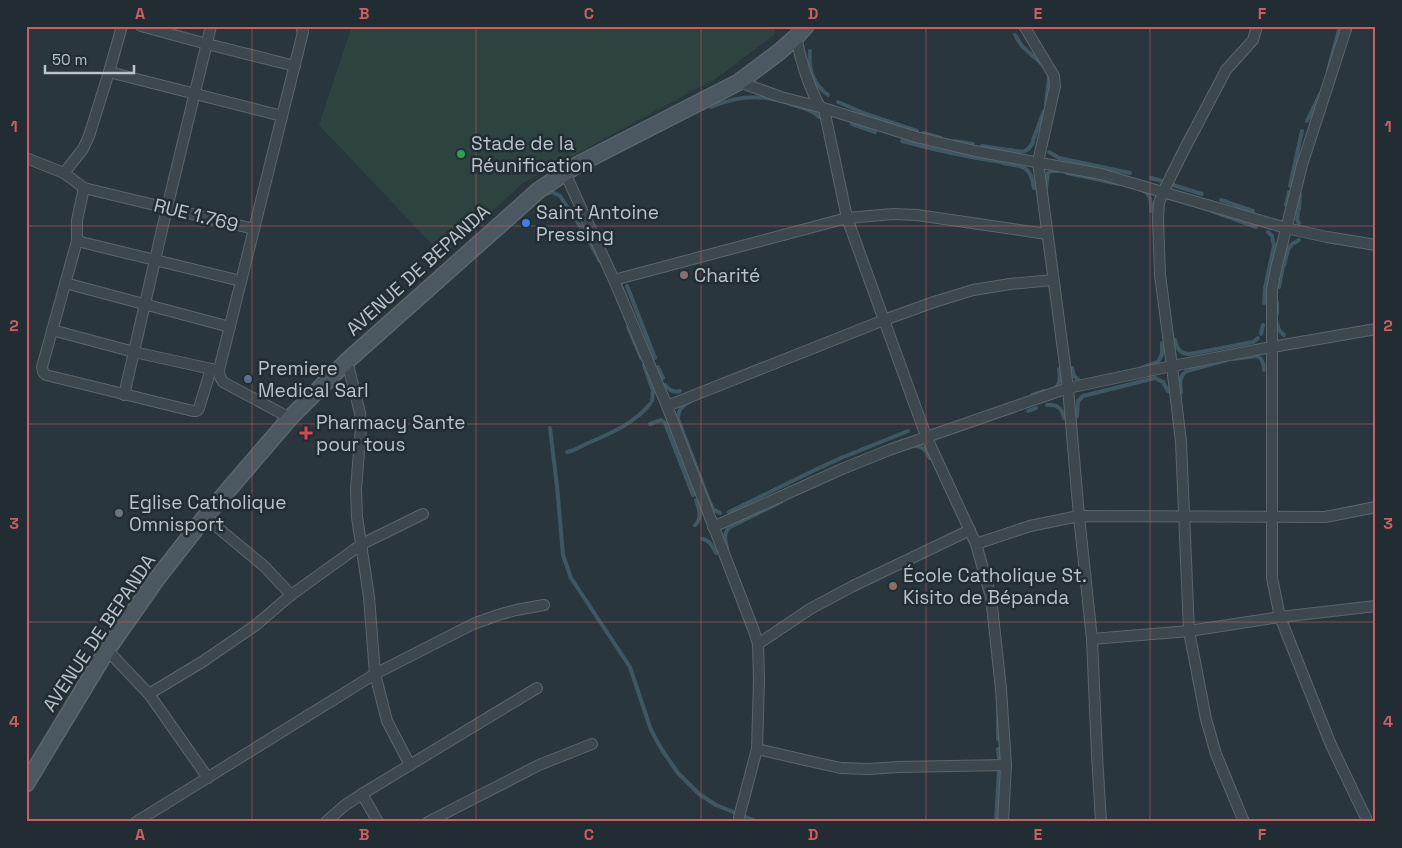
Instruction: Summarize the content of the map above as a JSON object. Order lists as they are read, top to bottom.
{
  "streets": {
    "main road": ["AVENUE DE BEPANDA"],
    "street": ["RUE 1.769"]
  },
  "places": {
    "other": [
      "Stade de la Réunification",
      "Saint Antoine Pressing",
      "Charité",
      "Premiere Medical Sarl",
      "Eglise Catholique Omnisport",
      "École Catholique St. Kisito de Bépanda"
    ],
    "health": ["Pharmacy Sante pour tous"]
  },
  "scale_bar": "50 m",
  "grid": {
    "columns": [
      "A",
      "B",
      "C",
      "D",
      "E",
      "F"
    ],
    "rows": [
      "1",
      "2",
      "3",
      "4"
    ]
  }
}
